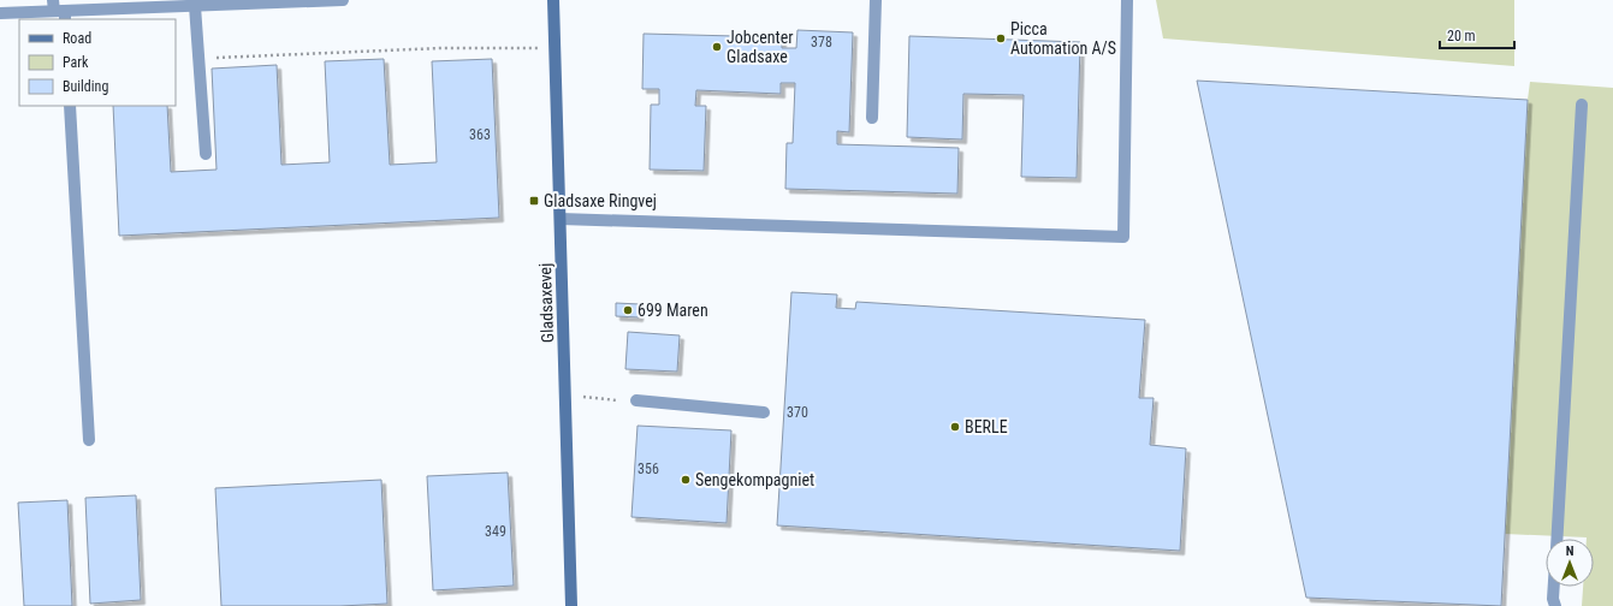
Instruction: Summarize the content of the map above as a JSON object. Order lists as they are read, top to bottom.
{
  "streets": {
    "street": ["Gladsaxevej"]
  },
  "places": {
    "other": [
      "Picca Automation A/S",
      "Jobcenter Gladsaxe",
      "699 Maren",
      "BERLE",
      "Sengekompagniet"
    ],
    "transit": ["Gladsaxe Ringvej"]
  },
  "house_numbers": [
    "378",
    "363",
    "370",
    "356",
    "349"
  ],
  "legend": ["Road", "Park", "Building"],
  "scale_bar": "20 m",
  "north": "top"
}
